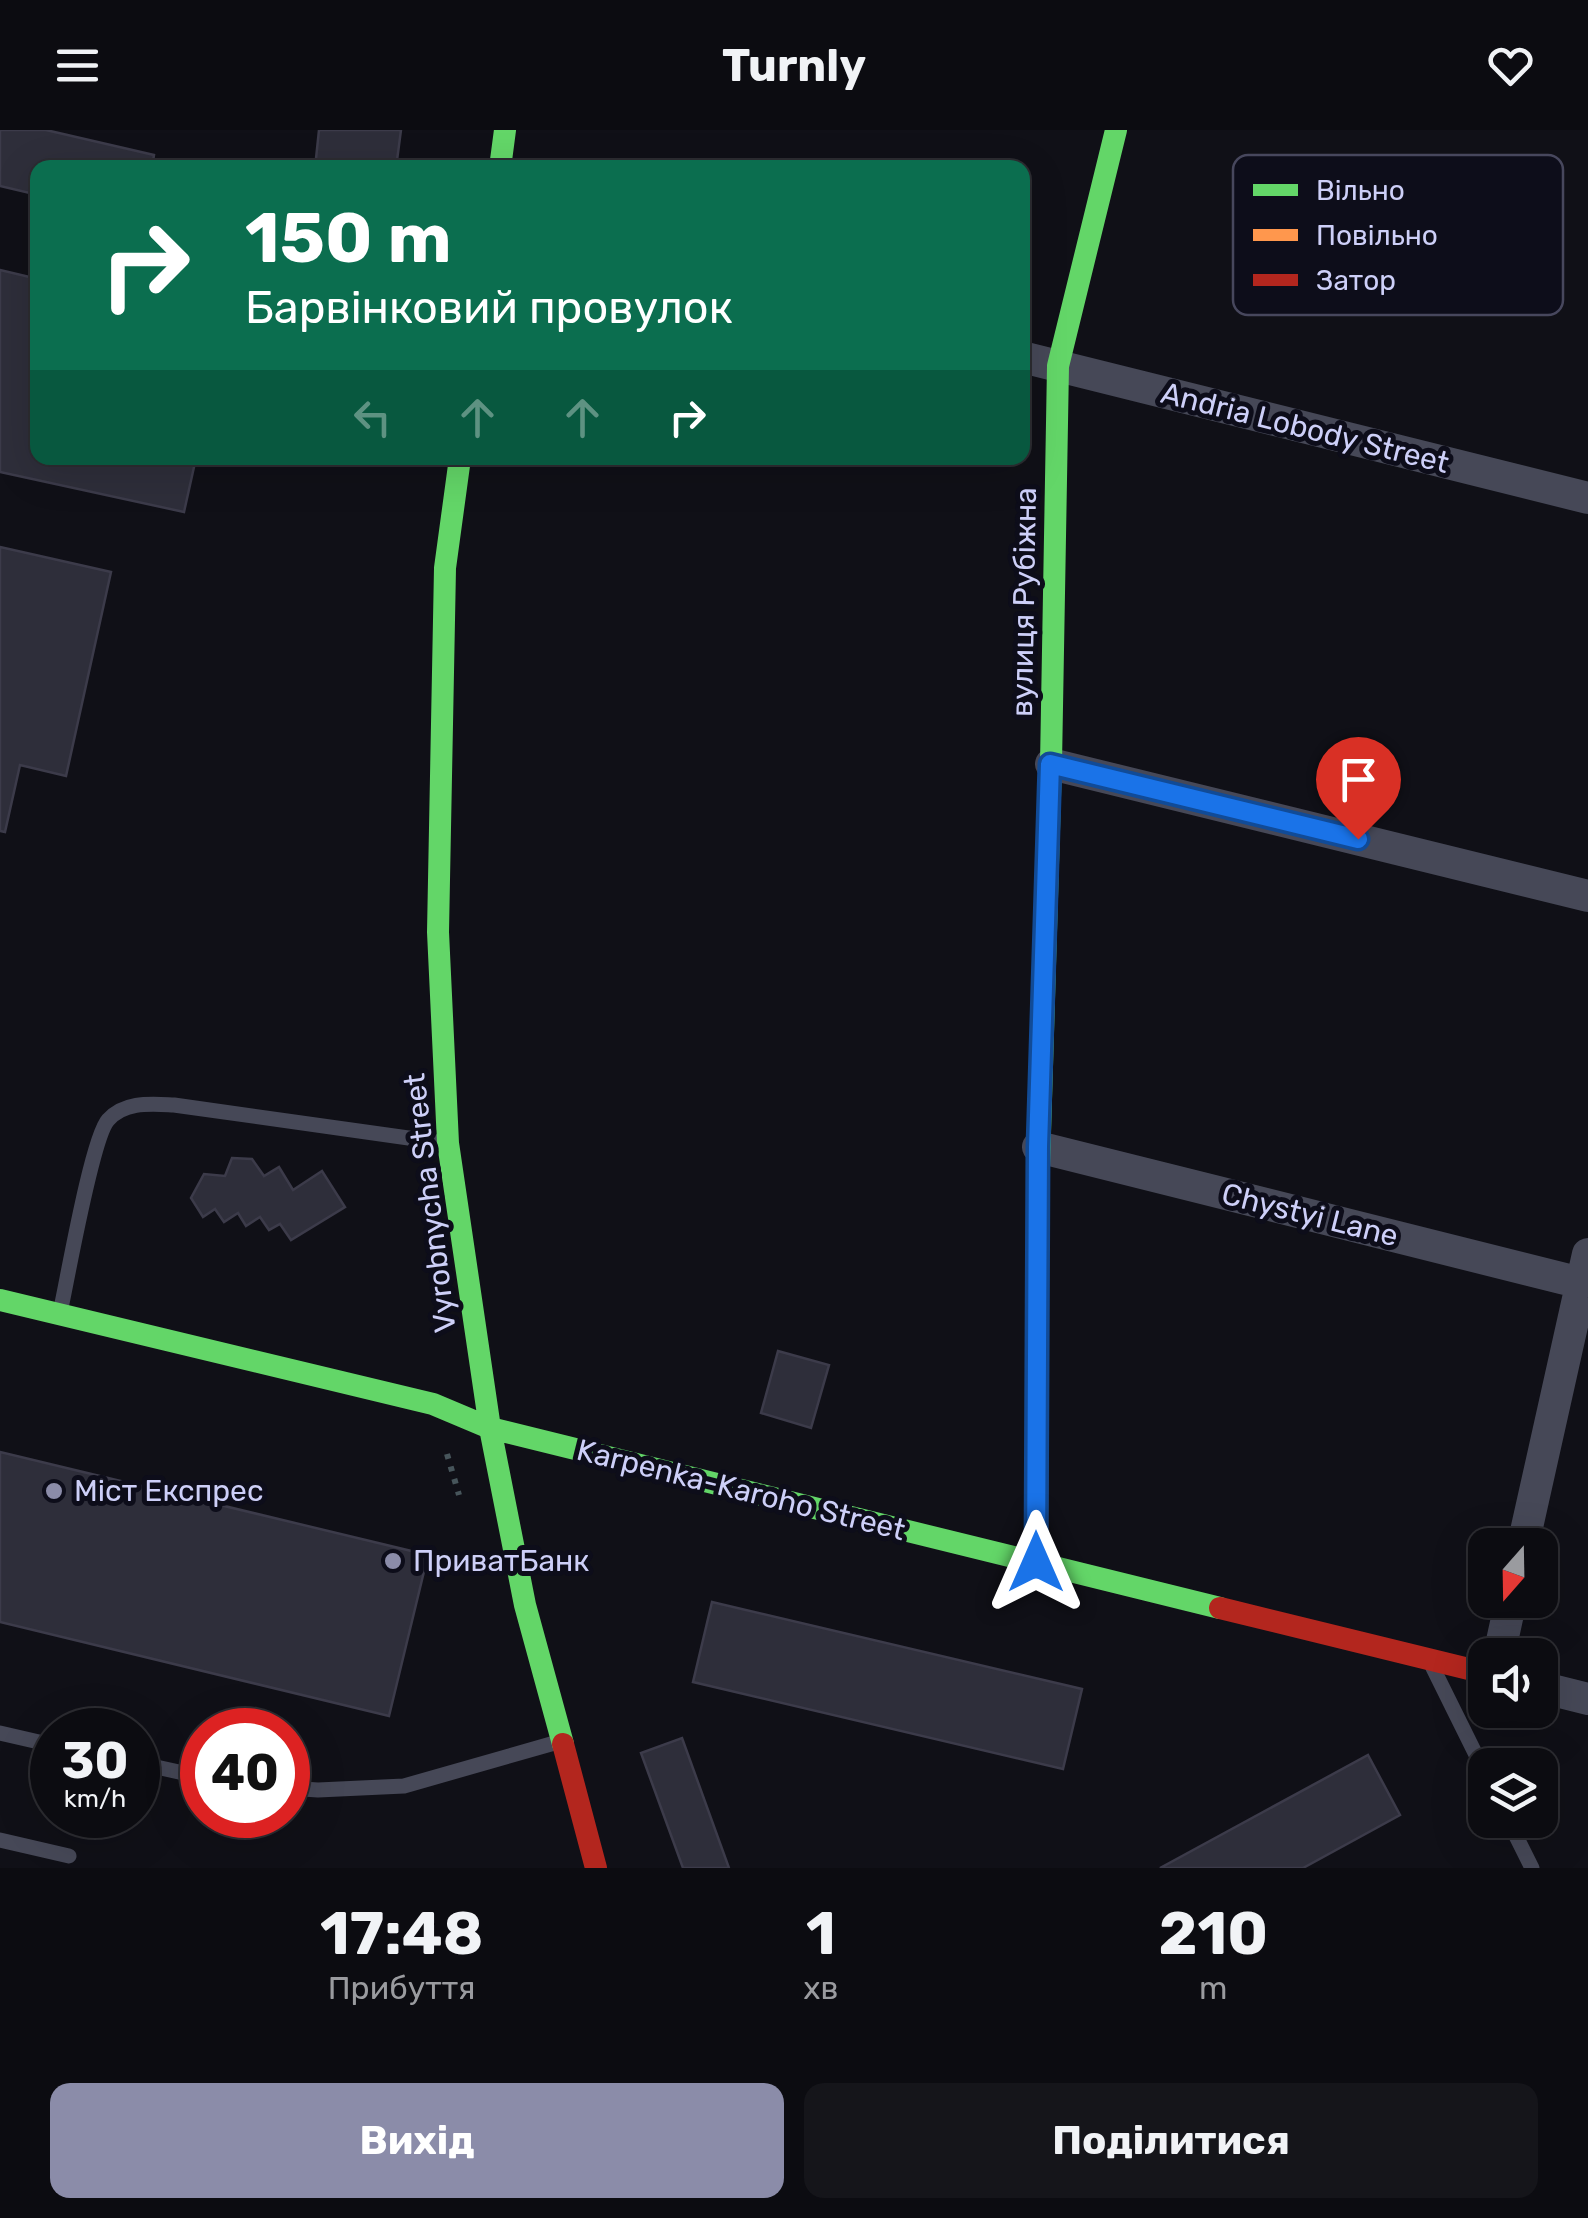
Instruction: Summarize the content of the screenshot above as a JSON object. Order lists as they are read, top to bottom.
{
  "streets": {
    "street": [
      "Andria Lobody Street",
      "вулиця Рубіжна",
      "Vyrobnycha Street",
      "Chystyi Lane",
      "Karpenka-Karoho Street"
    ]
  },
  "crossings": [
    ["Andria Lobody Street", "вулиця Рубіжна"],
    ["вулиця Рубіжна", "Chystyi Lane"],
    ["вулиця Рубіжна", "Karpenka-Karoho Street"],
    ["Vyrobnycha Street", "Karpenka-Karoho Street"]
  ],
  "places": ["Мiст Експрес", "ПриватБанк"],
  "legend": ["Вільно", "Повільно", "Затор"],
  "north": "bottom",
  "page": {
    "header": "Turnly",
    "turn": ["150 m", "Барвінковий провулок"],
    "speed": "30 km/h",
    "limit": "40",
    "eta": [
      "17:48",
      "Прибуття",
      "1",
      "хв",
      "210",
      "m"
    ],
    "buttons": ["Вихід", "Поділитися"]
  }
}
